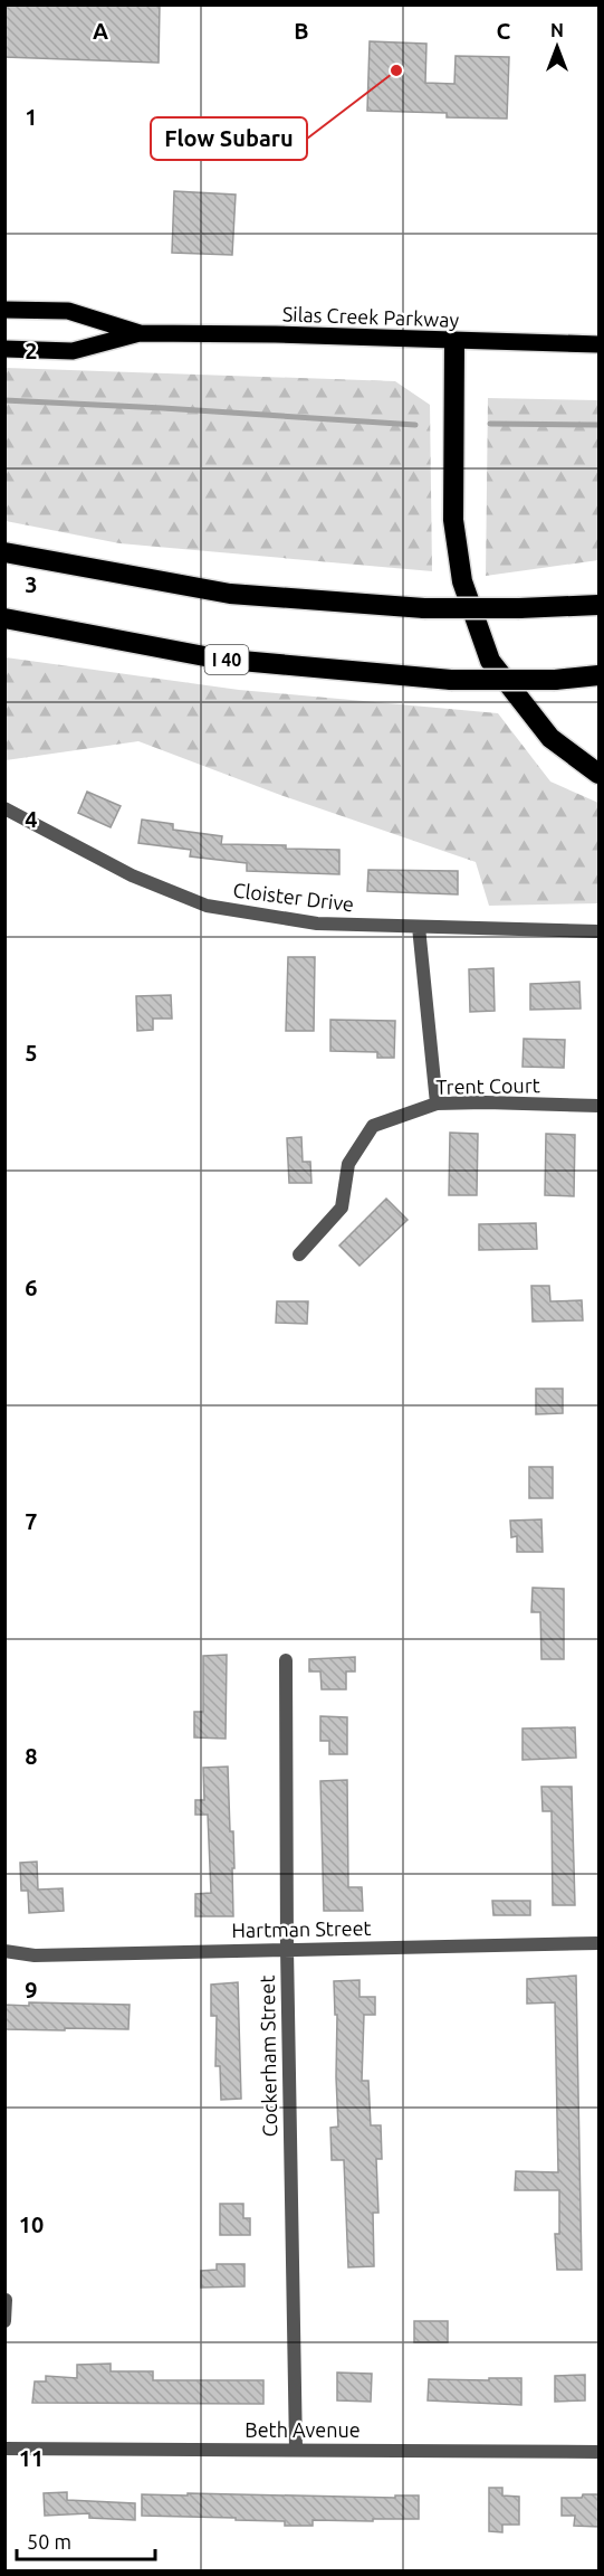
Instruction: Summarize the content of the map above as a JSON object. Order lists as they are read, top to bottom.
{
  "streets": {
    "highway": ["I 40"],
    "main road": ["Silas Creek Parkway"],
    "street": [
      "Cloister Drive",
      "Trent Court",
      "Hartman Street",
      "Cockerham Street",
      "Beth Avenue"
    ]
  },
  "crossings": [
    ["Hartman Street", "Cockerham Street"],
    ["Cockerham Street", "Beth Avenue"]
  ],
  "places": ["Flow Subaru"],
  "scale_bar": "50 m",
  "north": "top",
  "grid": {
    "columns": ["A", "B", "C"],
    "rows": [
      "1",
      "2",
      "3",
      "4",
      "5",
      "6",
      "7",
      "8",
      "9",
      "10",
      "11"
    ]
  }
}
